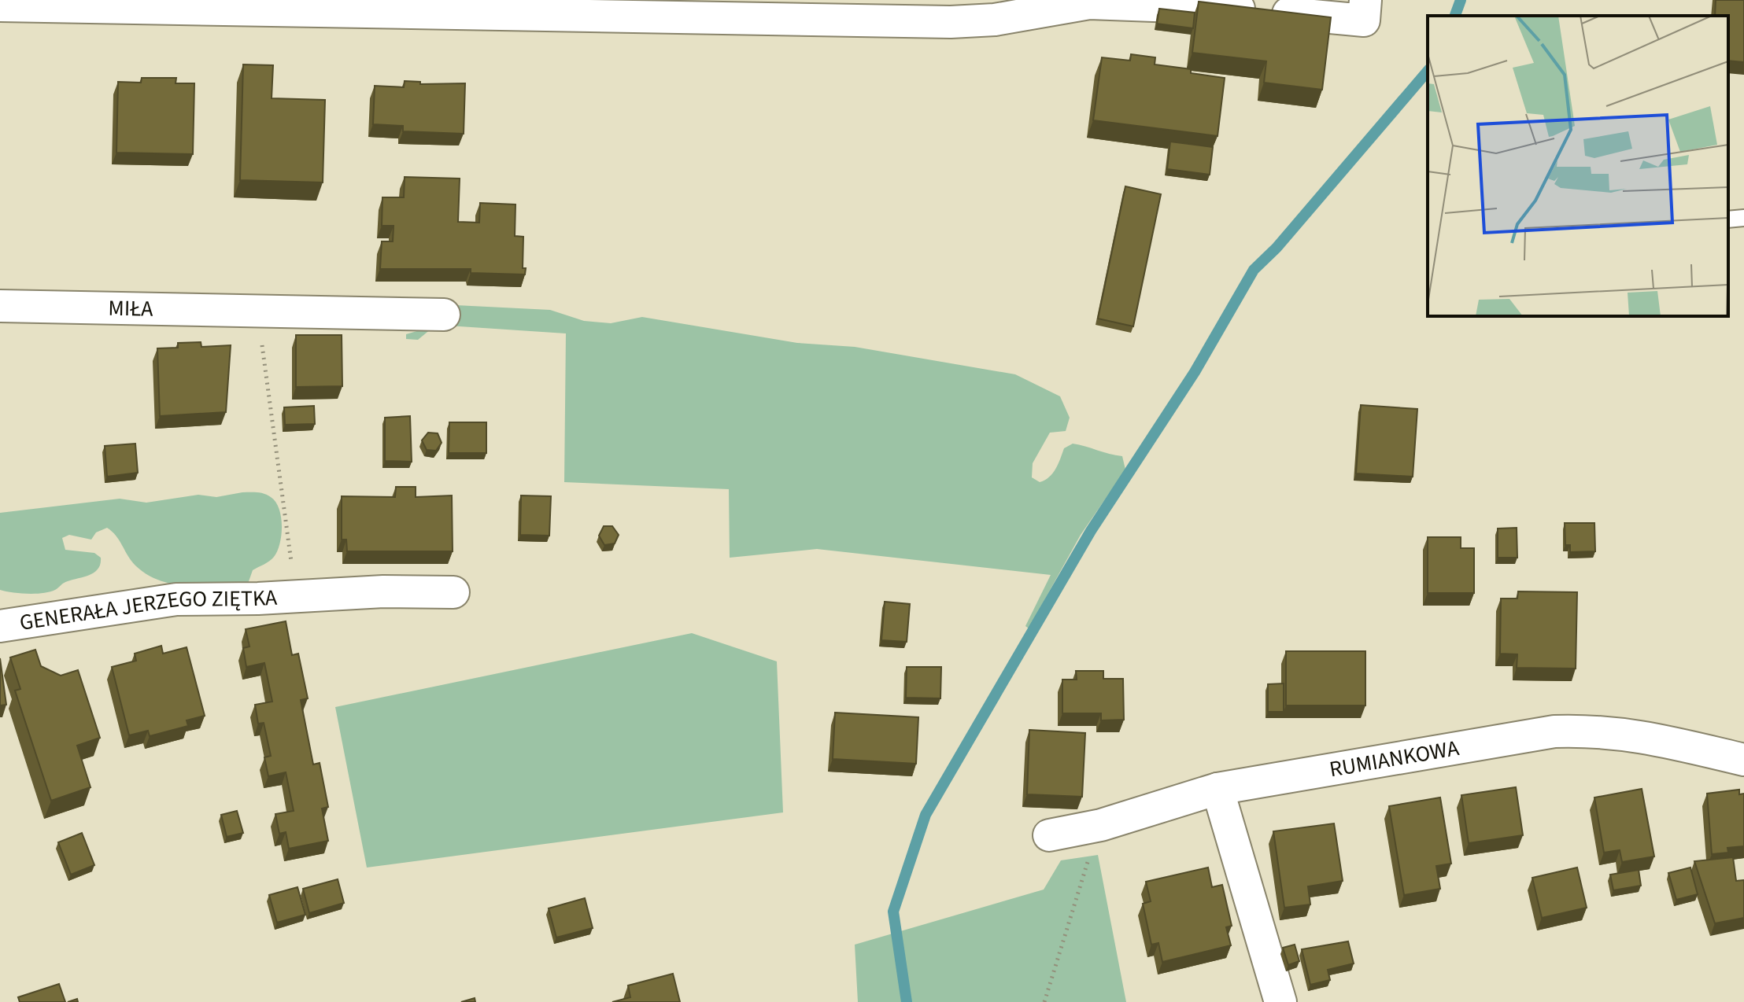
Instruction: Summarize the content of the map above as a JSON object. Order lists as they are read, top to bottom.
{
  "streets": {
    "street": ["MIŁA", "GENERAŁA JERZEGO ZIĘTKA", "RUMIANKOWA"]
  }
}
